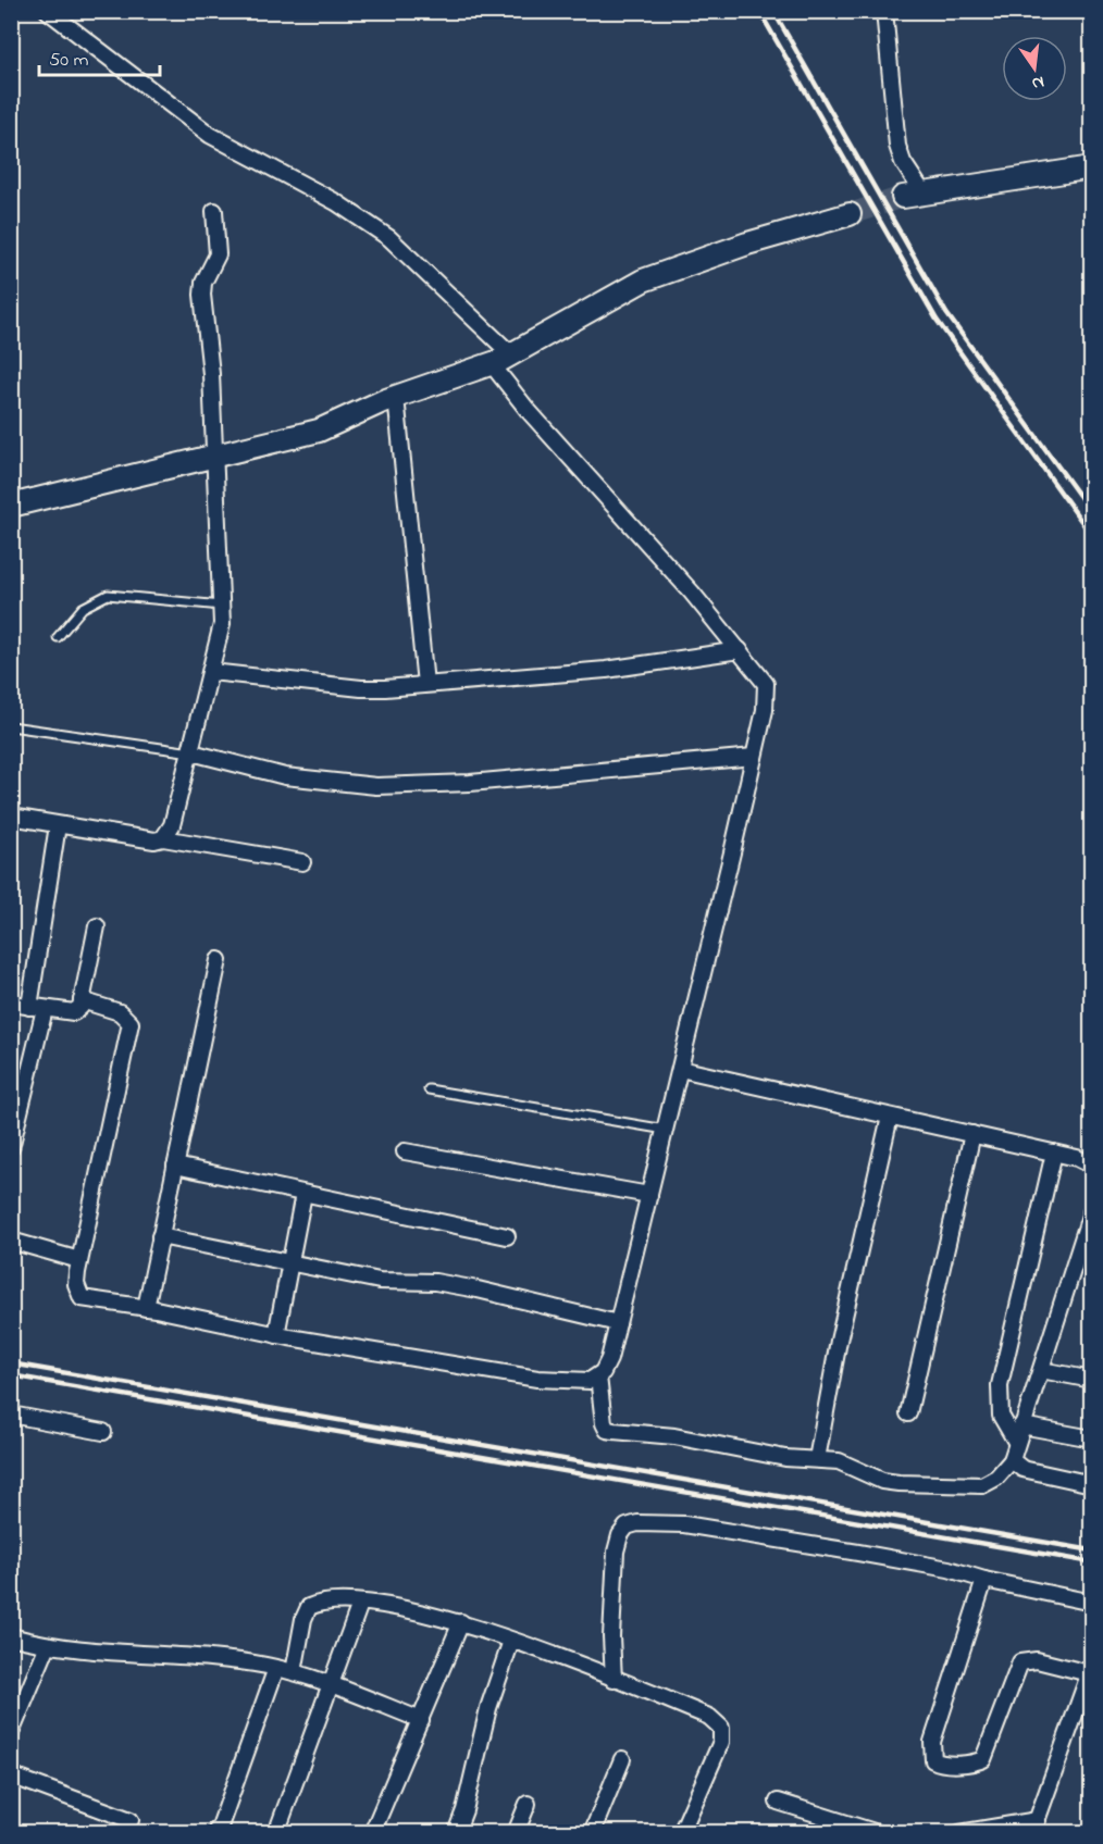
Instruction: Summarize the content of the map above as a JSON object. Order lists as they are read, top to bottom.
{
  "scale_bar": "50 m",
  "north": "bottom"
}
